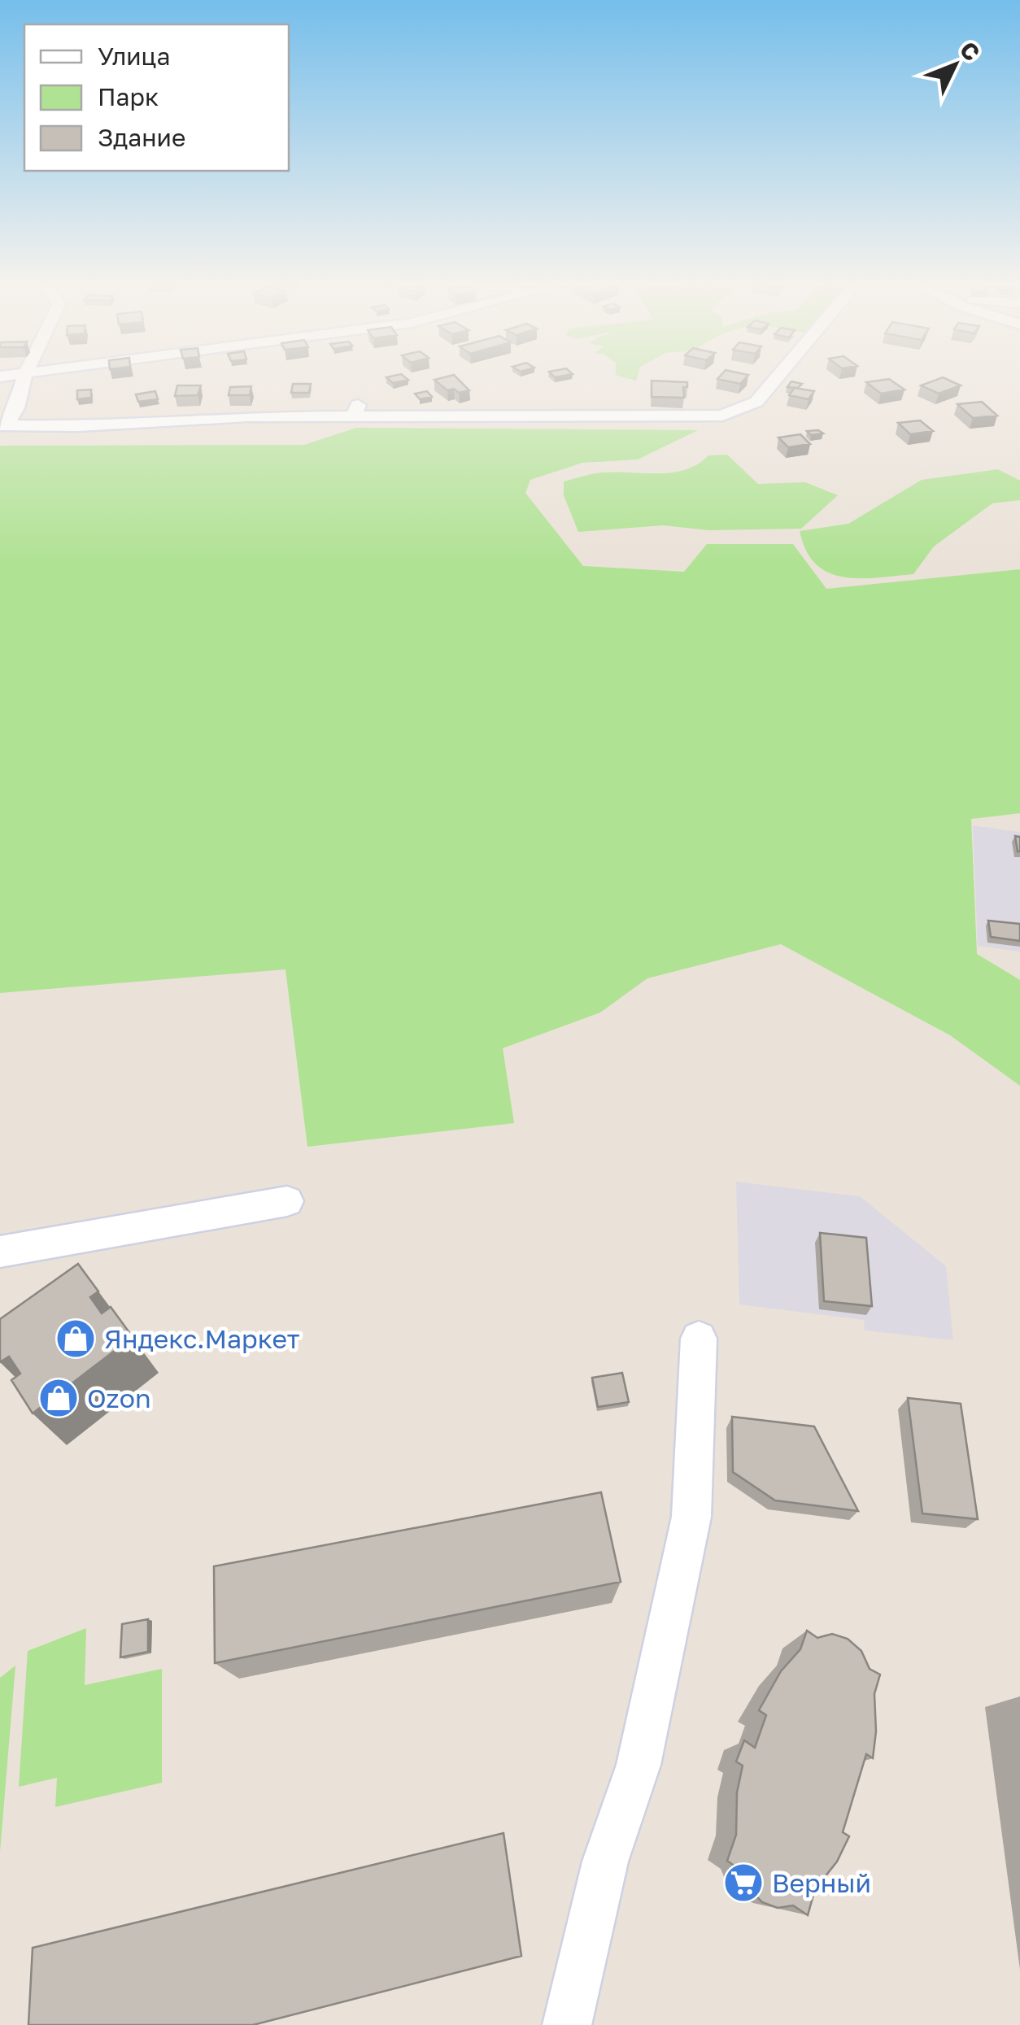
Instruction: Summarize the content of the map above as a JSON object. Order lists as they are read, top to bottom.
{
  "places": {
    "shop": ["Яндекс.Маркет", "Ozon"],
    "supermarket": ["Верный"]
  },
  "legend": ["Улица", "Парк", "Здание"],
  "north": "top right"
}
